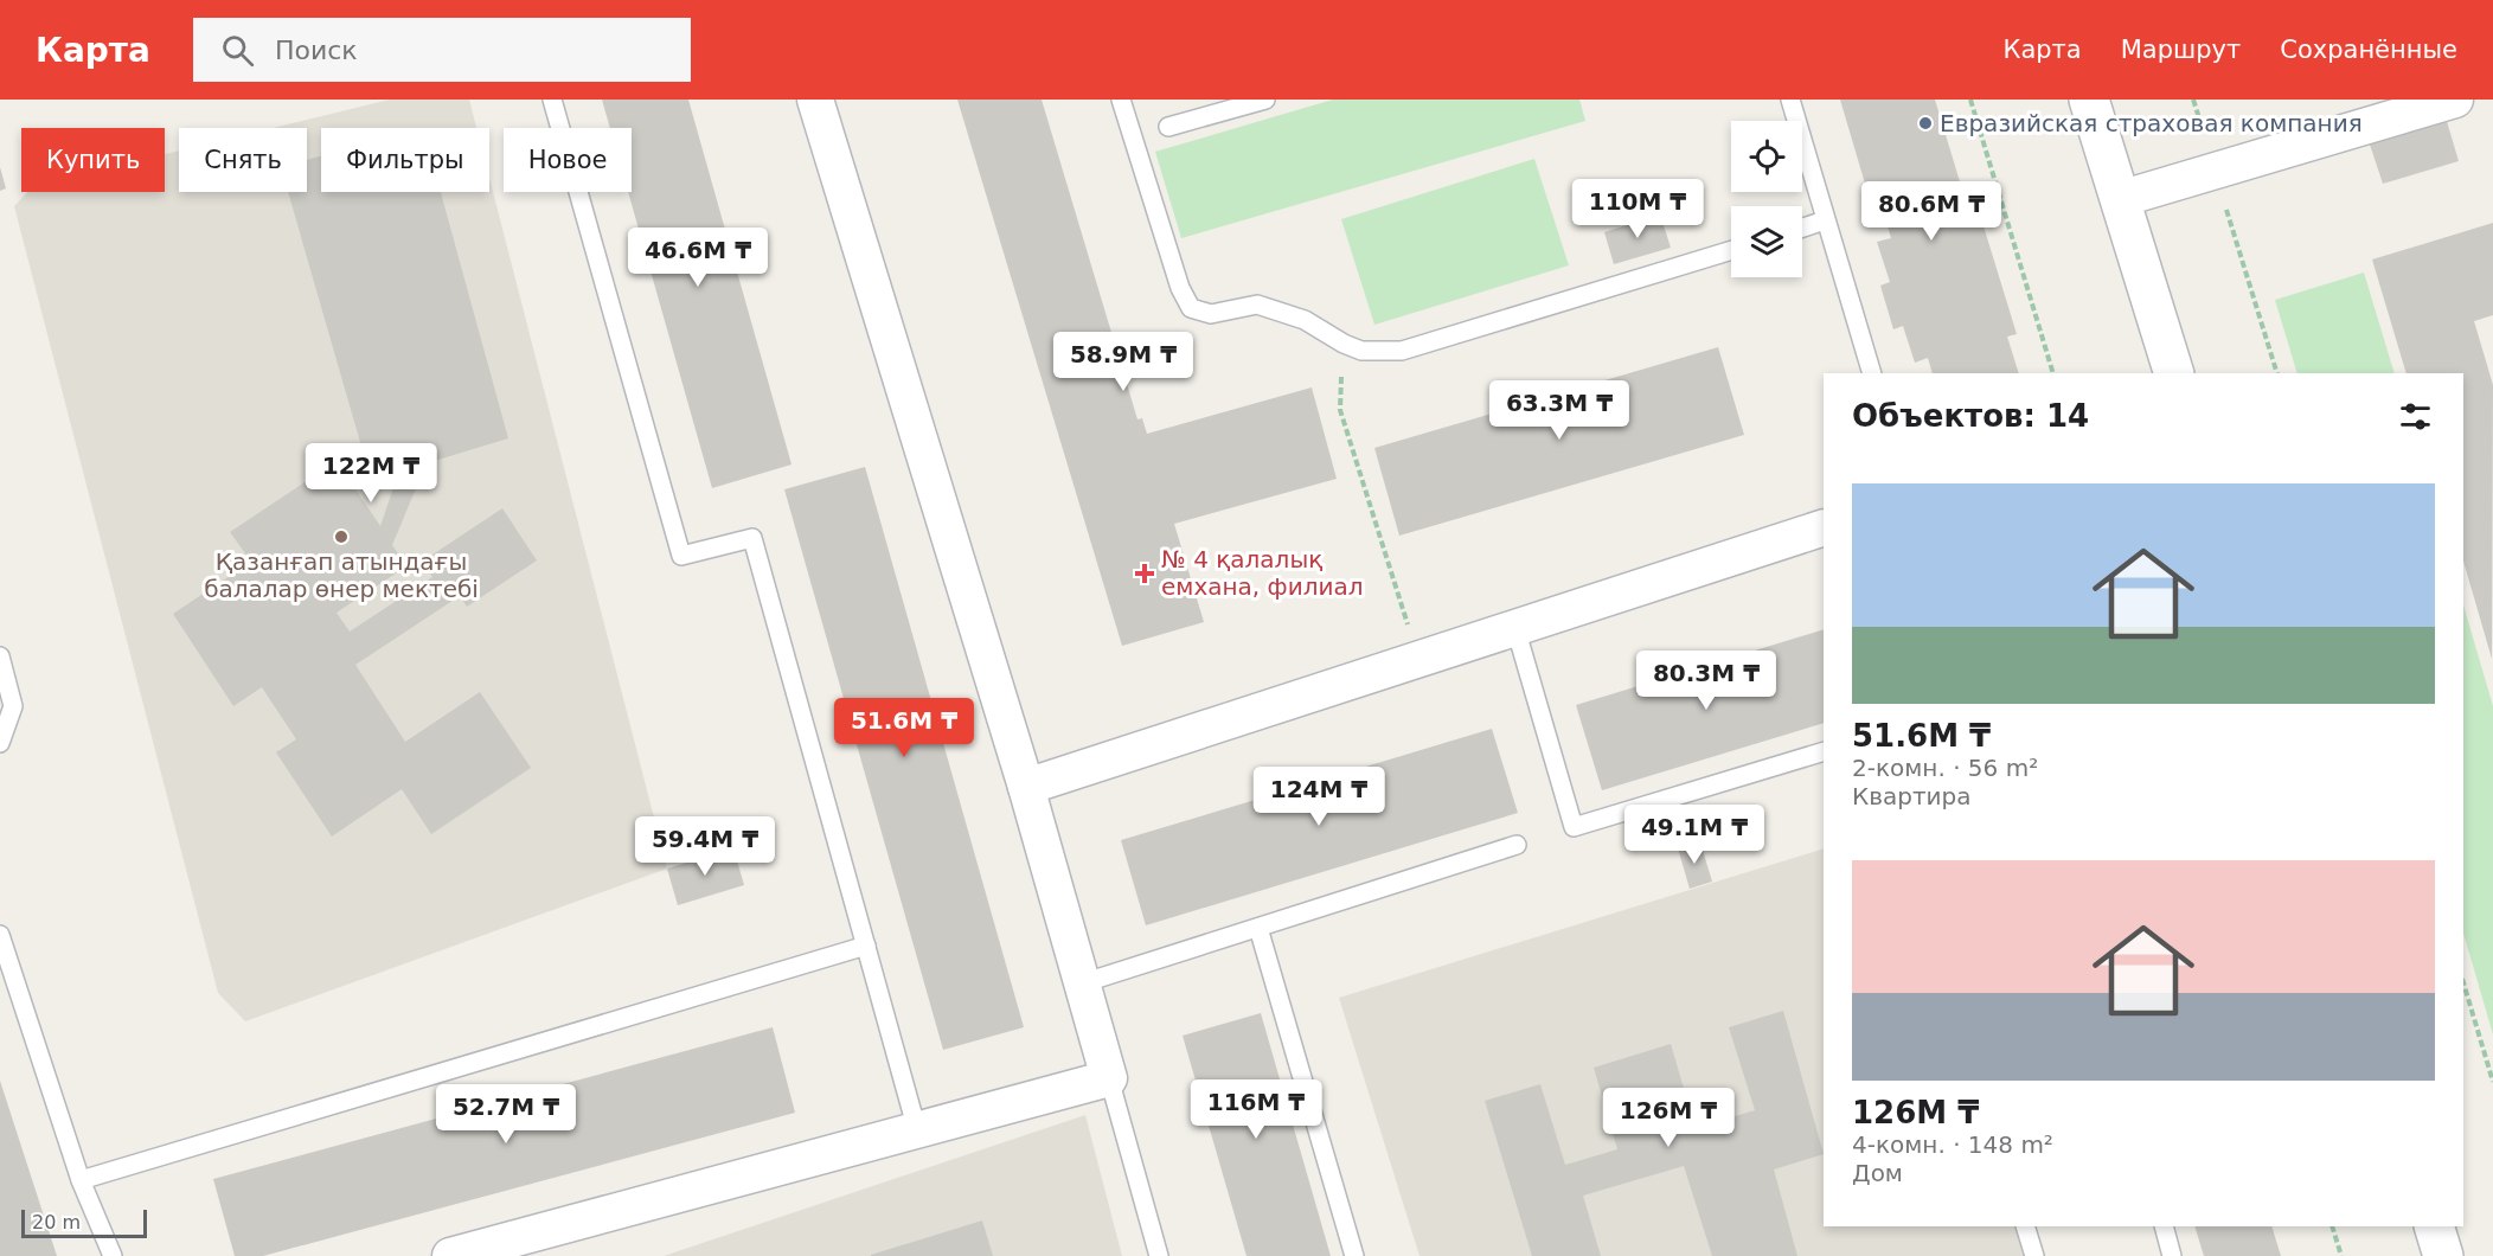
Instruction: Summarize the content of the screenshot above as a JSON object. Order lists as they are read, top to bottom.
{
  "places": {
    "other": ["Евразийская страховая компания", "Қазанғап атындағы балалар өнер мектебі"],
    "health": ["№ 4 қалалық емхана, филиал"]
  },
  "scale_bar": "20 m",
  "page": {
    "header": "Карта",
    "search": "Поиск",
    "nav": ["Карта", "Маршрут", "Сохранённые"],
    "chip": [
      "Купить",
      "Снять",
      "Фильтры",
      "Новое"
    ],
    "price": [
      "110M ₸",
      "80.6M ₸",
      "46.6M ₸",
      "58.9M ₸",
      "63.3M ₸",
      "122M ₸",
      "80.3M ₸",
      "51.6M ₸",
      "124M ₸",
      "49.1M ₸",
      "59.4M ₸",
      "116M ₸",
      "52.7M ₸",
      "126M ₸"
    ],
    "heading": "Объектов: 14",
    "list": [
      {
        "name": "51.6M ₸",
        "note": "2-комн. · 56 m² · Квартира"
      },
      {
        "name": "126M ₸",
        "note": "4-комн. · 148 m² · Дом"
      }
    ],
    "scale": "20 m"
  }
}
